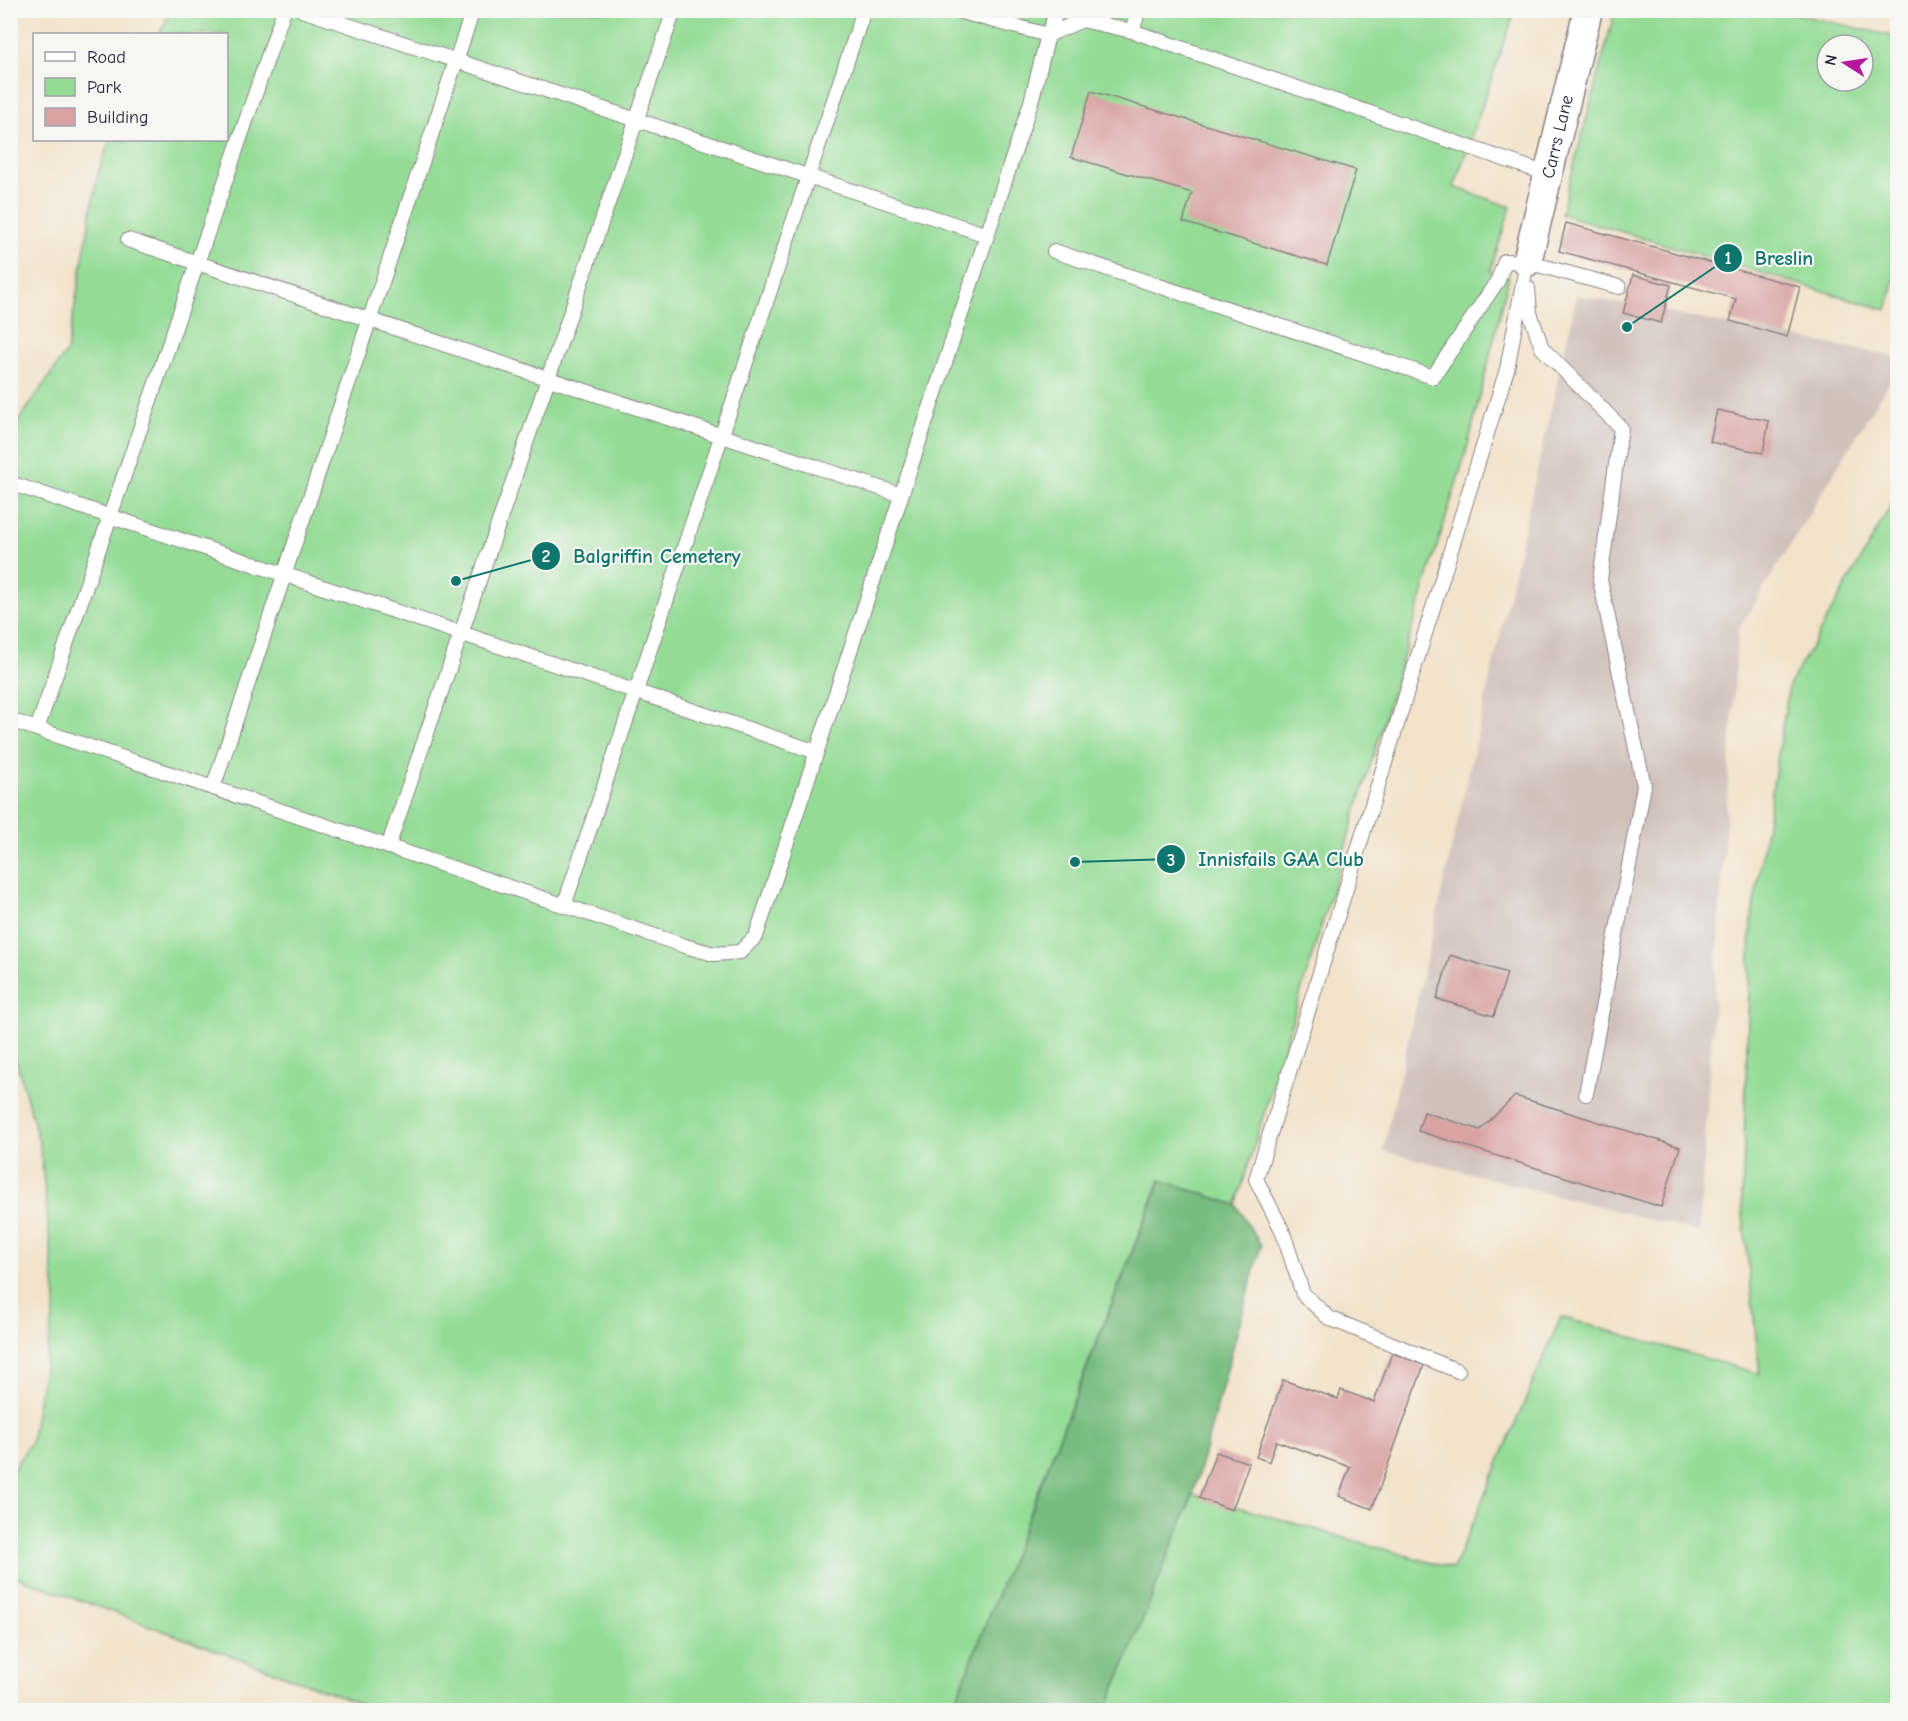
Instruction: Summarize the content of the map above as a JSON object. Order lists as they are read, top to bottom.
{
  "streets": {
    "street": ["Carrs Lane"]
  },
  "places": ["Breslin", "Balgriffin Cemetery", "Innisfails GAA Club"],
  "legend": ["Road", "Park", "Building"],
  "north": "left"
}
